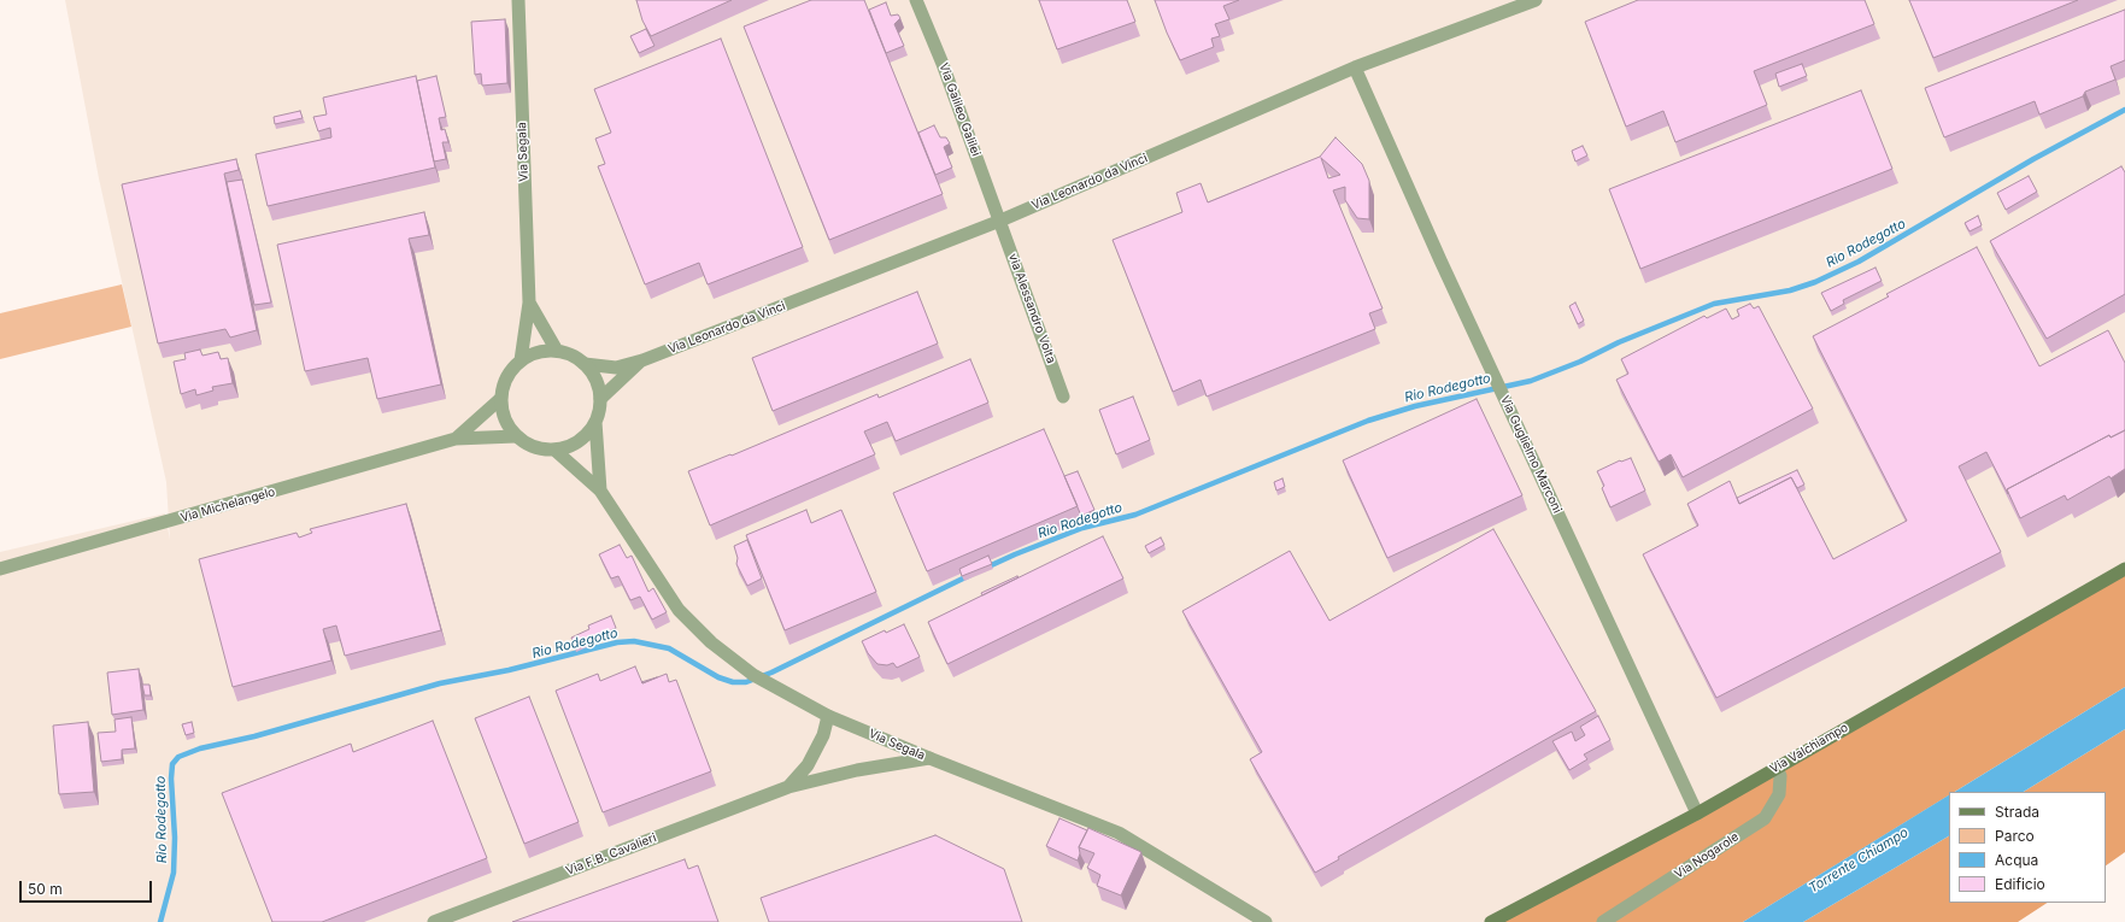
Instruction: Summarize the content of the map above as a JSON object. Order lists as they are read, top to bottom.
{
  "streets": {
    "main road": ["Via Valchiampo"],
    "street": [
      "Via Galileo Galilei",
      "Via Segala",
      "Via Leonardo da Vinci",
      "via Alessandro Volta",
      "Via Guglielmo Marconi",
      "Via Michelangelo",
      "Via F.B. Cavalieri",
      "Via Nogarole"
    ]
  },
  "crossings": [
    ["Via Galileo Galilei", "Via Leonardo da Vinci"],
    ["Via Galileo Galilei", "via Alessandro Volta"],
    ["Via Segala", "Via Leonardo da Vinci"],
    ["Via Segala", "Via Michelangelo"],
    ["Via Segala", "Via F.B. Cavalieri"],
    ["Via Leonardo da Vinci", "via Alessandro Volta"],
    ["Via Leonardo da Vinci", "Via Guglielmo Marconi"],
    ["Via Leonardo da Vinci", "Via Michelangelo"],
    ["Via Guglielmo Marconi", "Via Valchiampo"],
    ["Via Valchiampo", "Via Nogarole"]
  ],
  "water": ["Rio Rodegotto", "Torrente Chiampo"],
  "legend": [
    "Strada",
    "Parco",
    "Acqua",
    "Edificio"
  ],
  "scale_bar": "50 m"
}
